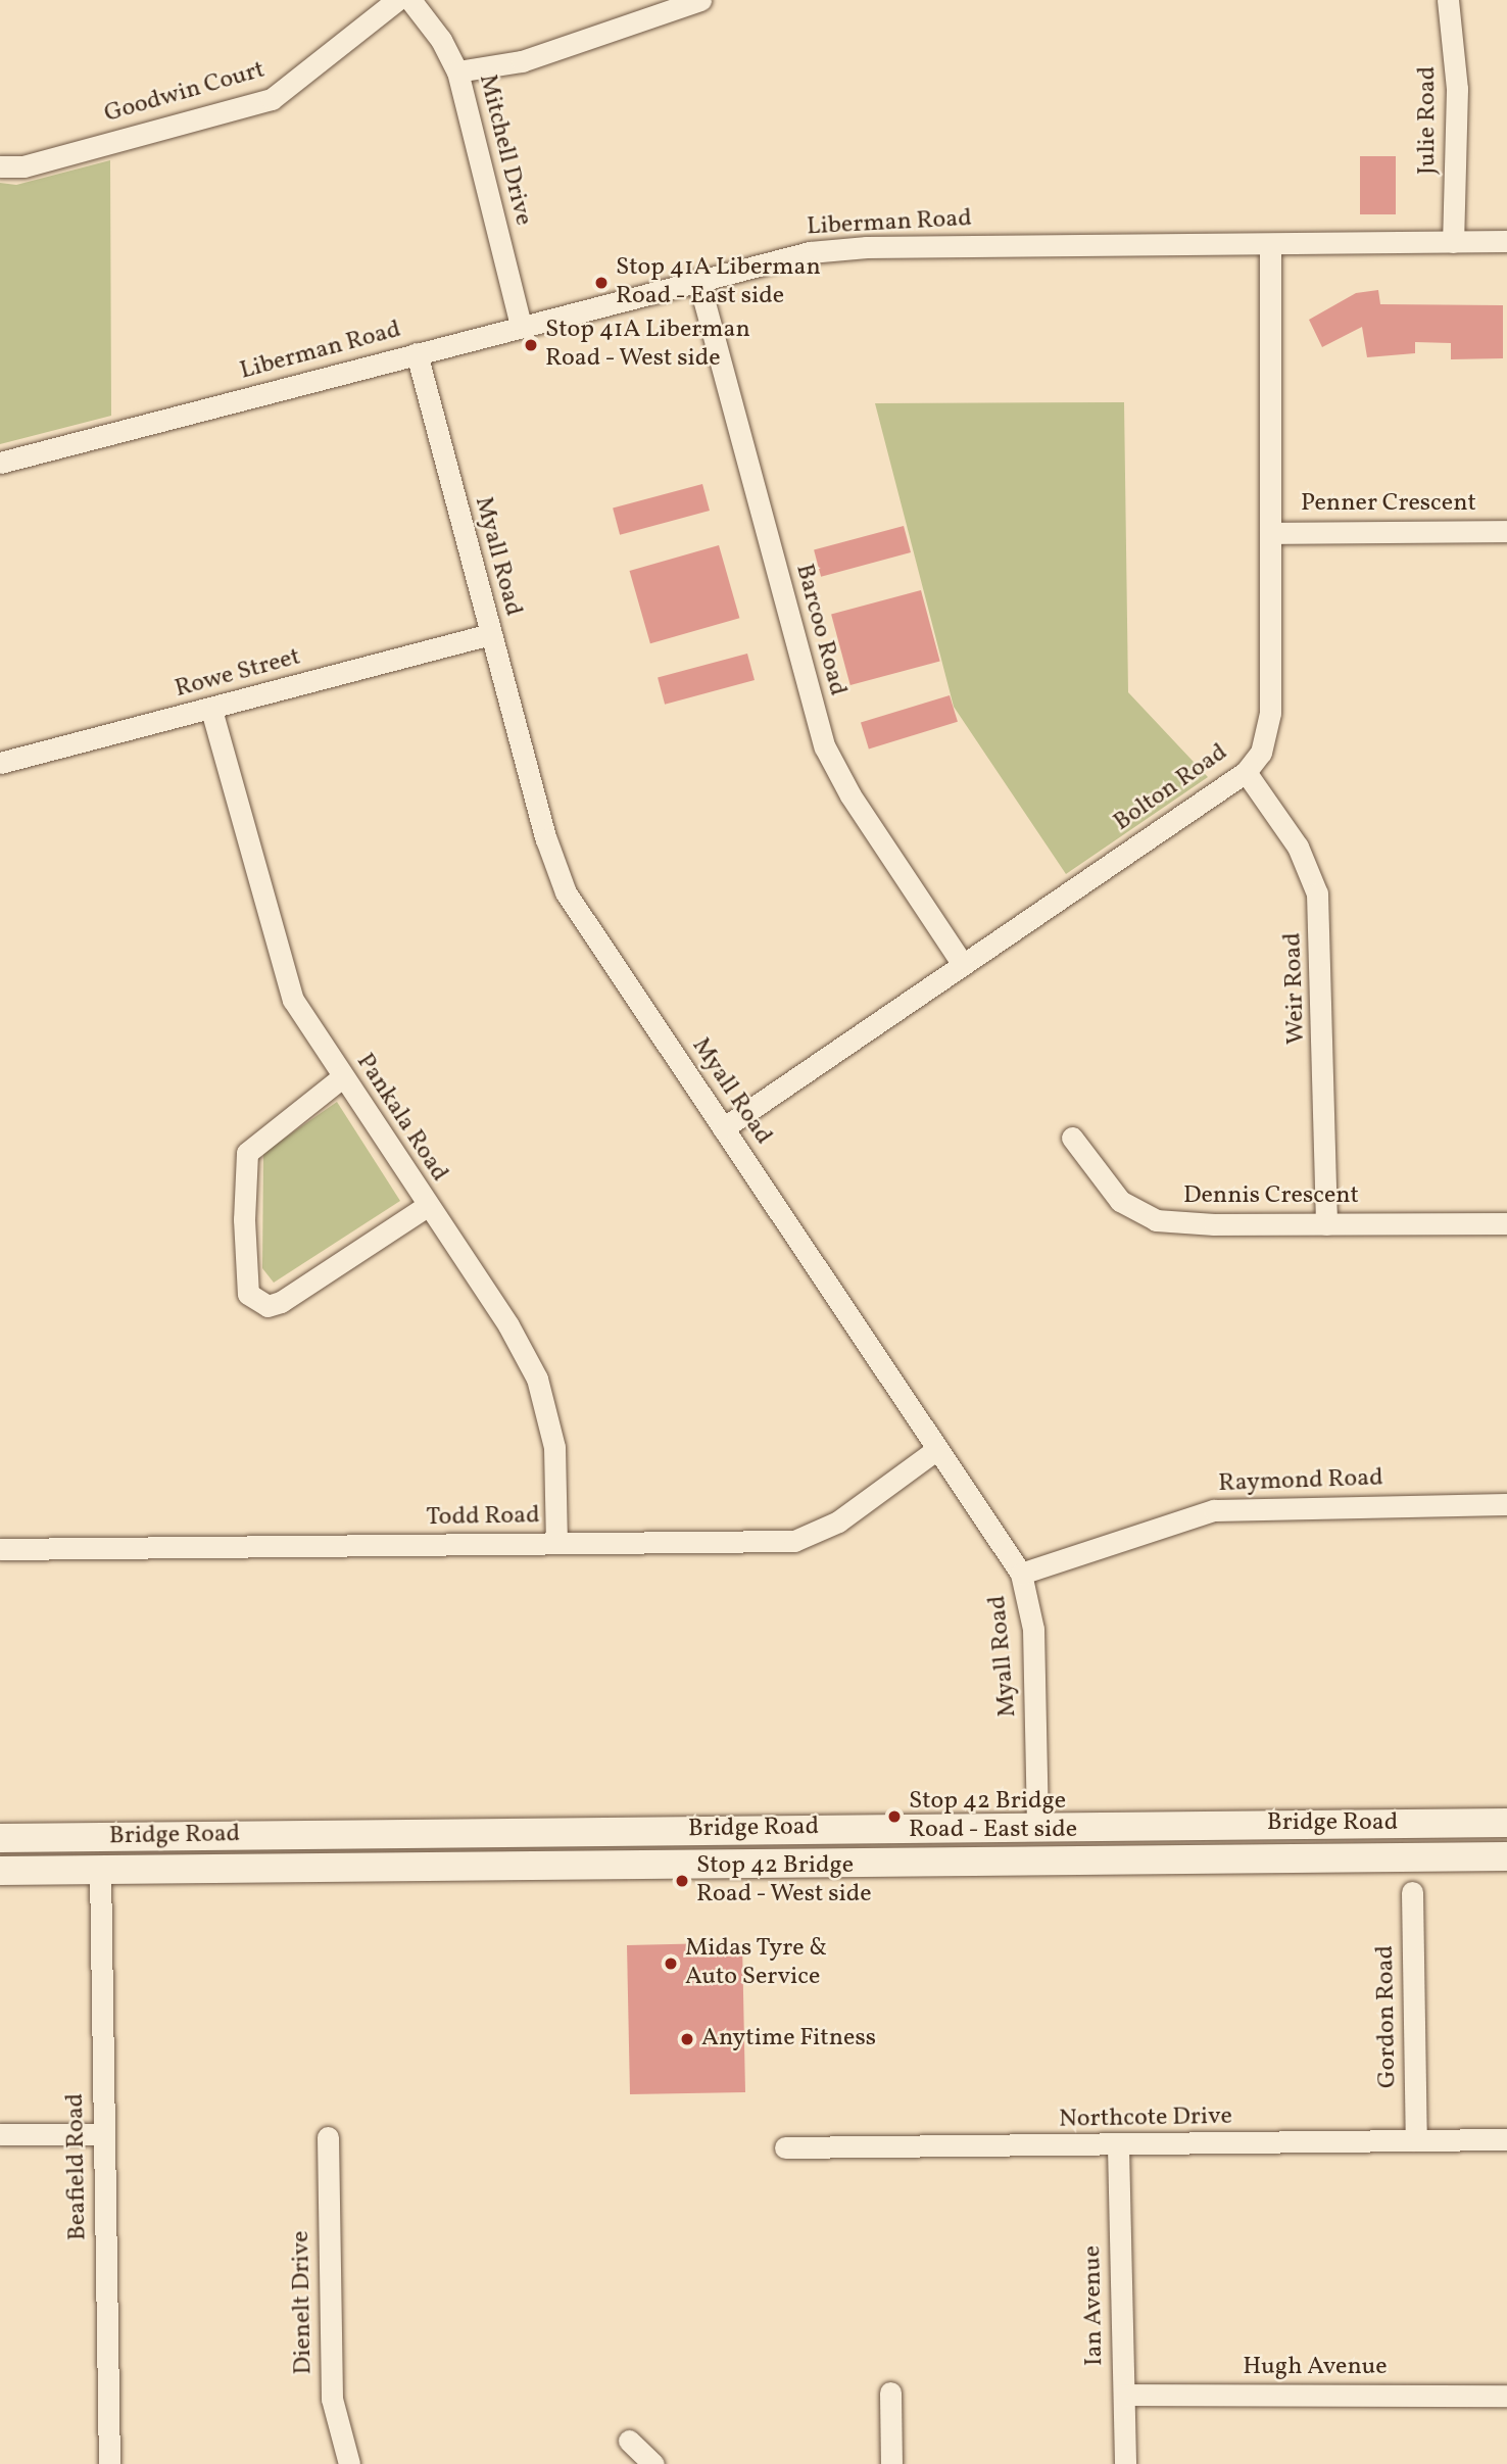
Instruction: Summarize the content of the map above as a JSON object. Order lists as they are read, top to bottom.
{
  "streets": {
    "main road": ["Bridge Road"],
    "street": [
      "Goodwin Court",
      "Julie Road",
      "Mitchell Drive",
      "Liberman Road",
      "Penner Crescent",
      "Myall Road",
      "Barcoo Road",
      "Rowe Street",
      "Bolton Road",
      "Weir Road",
      "Pankala Road",
      "Dennis Crescent",
      "Raymond Road",
      "Todd Road",
      "Gordon Road",
      "Northcote Drive",
      "Beafield Road",
      "Dienelt Drive",
      "Ian Avenue",
      "Hugh Avenue"
    ]
  },
  "crossings": [
    ["Julie Road", "Liberman Road"],
    ["Mitchell Drive", "Liberman Road"],
    ["Liberman Road", "Myall Road"],
    ["Liberman Road", "Barcoo Road"],
    ["Liberman Road", "Bolton Road"],
    ["Penner Crescent", "Bolton Road"],
    ["Myall Road", "Rowe Street"],
    ["Myall Road", "Bolton Road"],
    ["Myall Road", "Raymond Road"],
    ["Myall Road", "Todd Road"],
    ["Myall Road", "Bridge Road"],
    ["Barcoo Road", "Bolton Road"],
    ["Rowe Street", "Pankala Road"],
    ["Bolton Road", "Weir Road"],
    ["Weir Road", "Dennis Crescent"],
    ["Pankala Road", "Todd Road"],
    ["Bridge Road", "Beafield Road"],
    ["Gordon Road", "Northcote Drive"],
    ["Northcote Drive", "Ian Avenue"],
    ["Ian Avenue", "Hugh Avenue"]
  ],
  "places": [
    "Stop 41A Liberman Road - East side",
    "Stop 41A Liberman Road - West side",
    "Stop 42 Bridge Road - East side",
    "Stop 42 Bridge Road - West side",
    "Midas Tyre & Auto Service",
    "Anytime Fitness"
  ]
}
